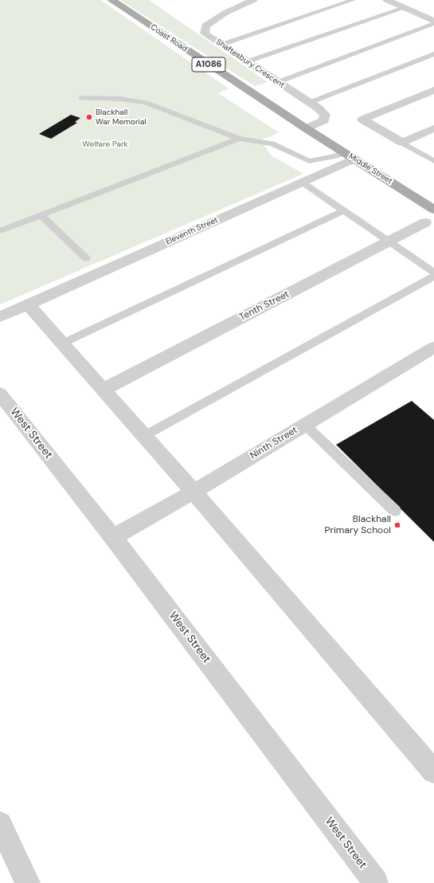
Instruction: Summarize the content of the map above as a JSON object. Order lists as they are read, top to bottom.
{
  "streets": {
    "main road": ["Coast Road", "A1086", "Middle Street"],
    "street": [
      "Shaftesbury Crescent",
      "Eleventh Street",
      "Tenth Street",
      "West Street",
      "Ninth Street"
    ]
  },
  "crossings": [
    ["Coast Road", "Shaftesbury Crescent"],
    ["Coast Road", "Middle Street"],
    ["Shaftesbury Crescent", "Middle Street"],
    ["Middle Street", "Eleventh Street"],
    ["West Street", "Ninth Street"]
  ],
  "parks": ["Welfare Park"],
  "places": ["Blackhall War Memorial", "Blackhall Primary School"]
}
